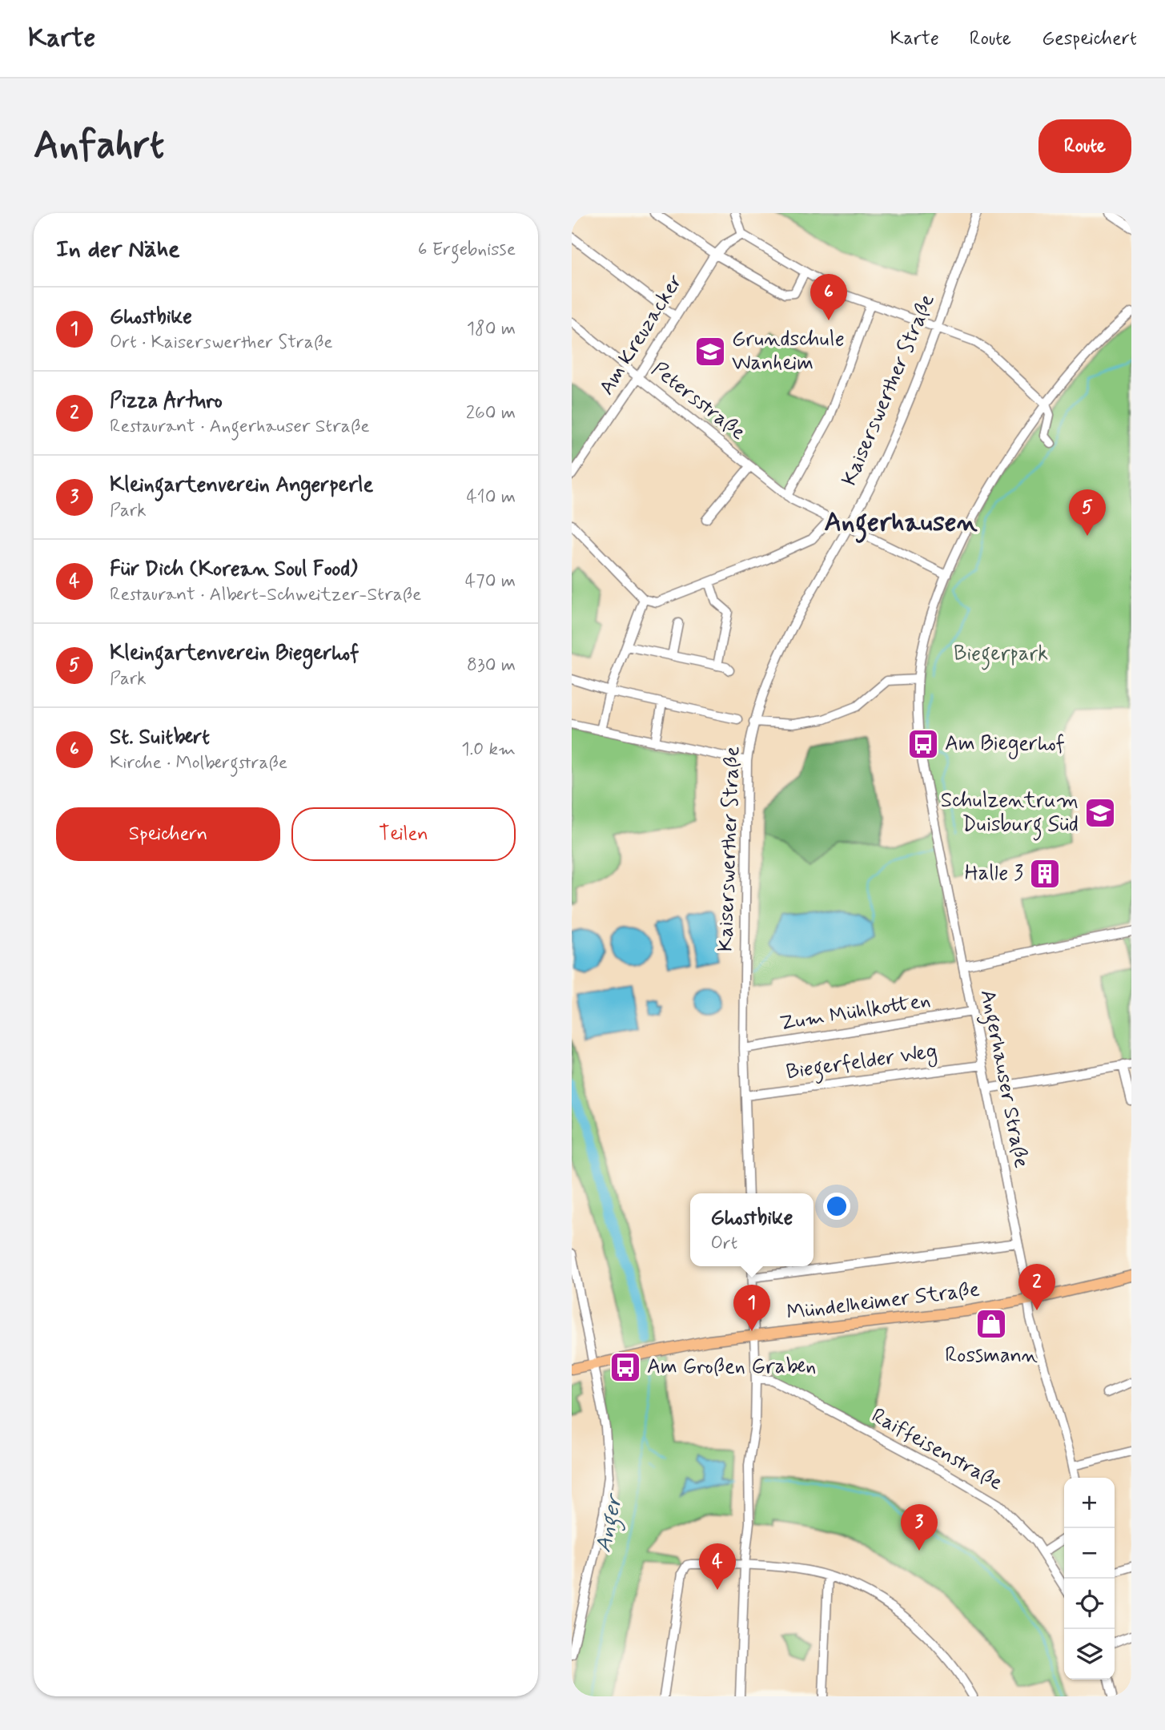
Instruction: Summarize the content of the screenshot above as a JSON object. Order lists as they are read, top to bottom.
{
  "streets": {
    "main road": ["Mündelheimer Straße"],
    "street": [
      "Am Kreuzacker",
      "Kaiserswerther Straße",
      "Petersstraße",
      "Zum Mühlkotten",
      "Biegerfelder Weg",
      "Angerhauser Straße",
      "Raiffeisenstraße"
    ]
  },
  "crossings": [
    ["Am Kreuzacker", "Petersstraße"],
    ["Kaiserswerther Straße", "Petersstraße"],
    ["Kaiserswerther Straße", "Zum Mühlkotten"],
    ["Kaiserswerther Straße", "Biegerfelder Weg"],
    ["Petersstraße", "Angerhauser Straße"],
    ["Zum Mühlkotten", "Angerhauser Straße"],
    ["Biegerfelder Weg", "Angerhauser Straße"],
    ["Angerhauser Straße", "Mündelheimer Straße"]
  ],
  "districts": ["Angerhausen"],
  "water": ["Anger"],
  "parks": ["Biegerpark"],
  "places": {
    "school or university": ["Grundschule Wanheim", "Schulzentrum Duisburg Süd"],
    "bus stop": ["Am Biegerhof", "Am Großen Graben"],
    "building": ["Halle 3"],
    "shop": ["Rossmann"]
  },
  "page": {
    "header": "Karte",
    "nav": ["Karte", "Route", "Gespeichert"],
    "buttons": [
      "Route",
      ["Speichern", "Teilen"]
    ],
    "title": "Anfahrt",
    "heading": ["In der Nähe", "6 Ergebnisse"],
    "pins": [
      "6",
      "5",
      "2",
      "1",
      "3",
      "4"
    ],
    "list": [
      {
        "mark": "1",
        "name": "Ghostbike",
        "note": "Ort · Kaiserswerther Straße",
        "value": "180 m"
      },
      {
        "mark": "2",
        "name": "Pizza Arturo",
        "note": "Restaurant · Angerhauser Straße",
        "value": "260 m"
      },
      {
        "mark": "3",
        "name": "Kleingartenverein Angerperle",
        "note": "Park",
        "value": "410 m"
      },
      {
        "mark": "4",
        "name": "Für Dich (Korean Soul Food)",
        "note": "Restaurant · Albert-Schweitzer-Straße",
        "value": "470 m"
      },
      {
        "mark": "5",
        "name": "Kleingartenverein Biegerhof",
        "note": "Park",
        "value": "830 m"
      },
      {
        "mark": "6",
        "name": "St. Suitbert",
        "note": "Kirche · Molbergstraße",
        "value": "1.0 km"
      }
    ],
    "popup": ["Ghostbike", "Ort"],
    "map_buttons": ["+", "−"]
  }
}
